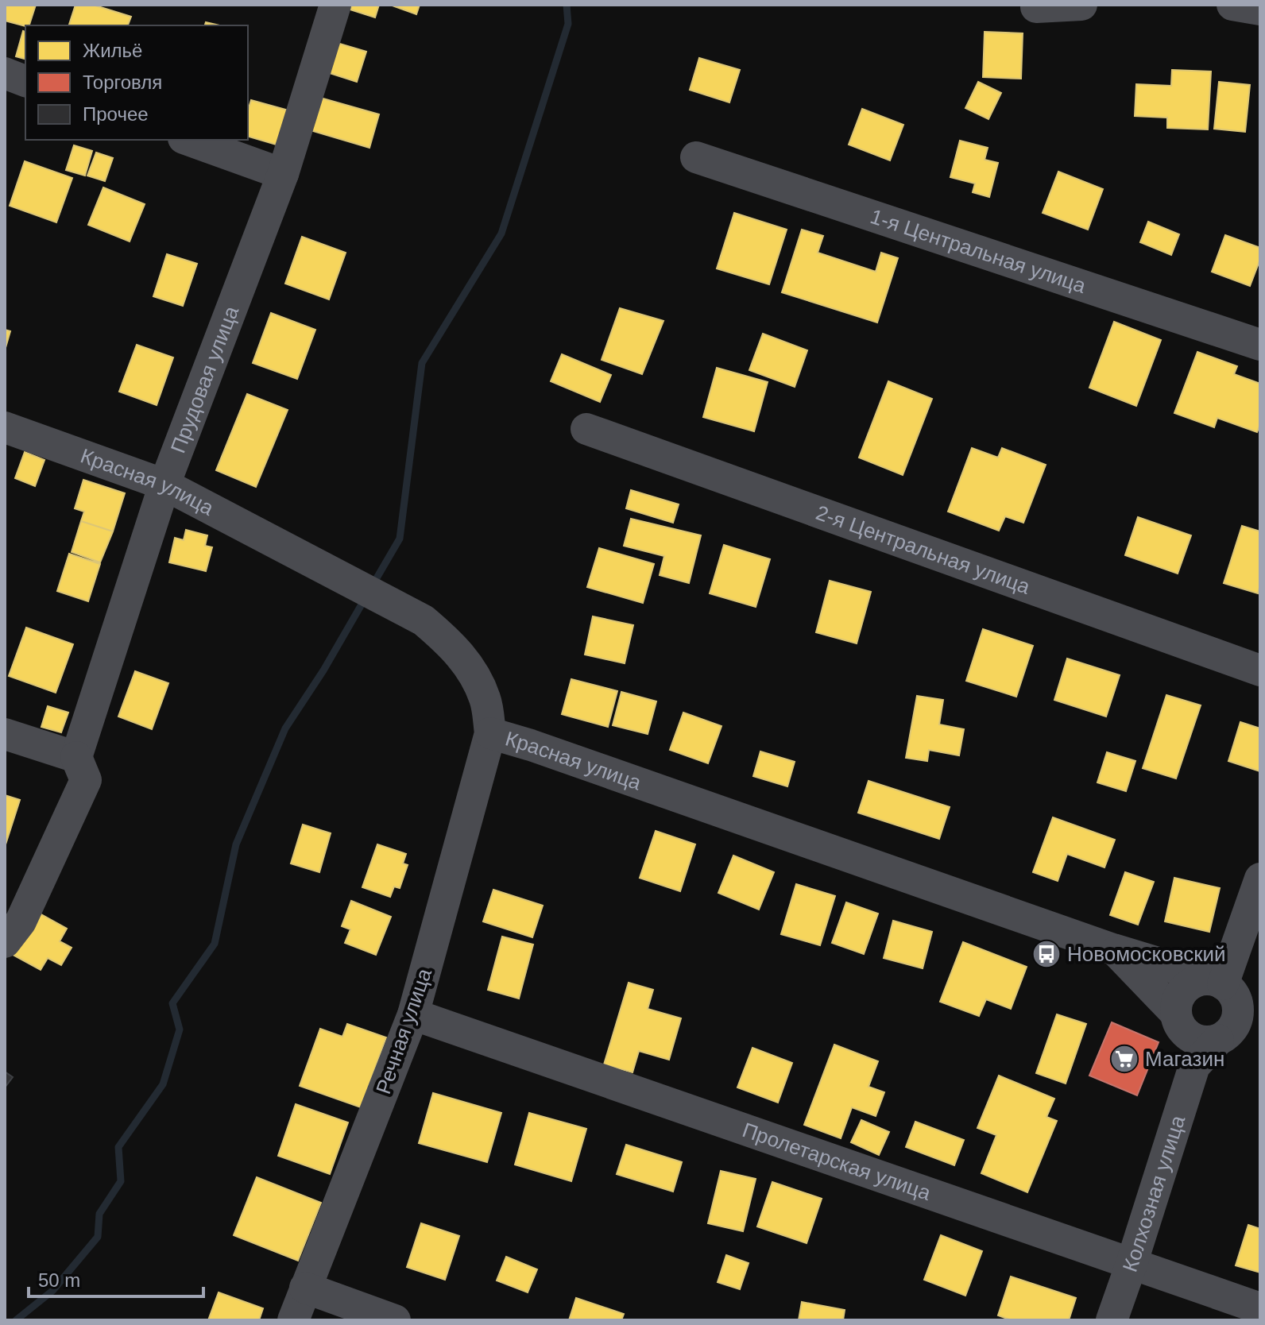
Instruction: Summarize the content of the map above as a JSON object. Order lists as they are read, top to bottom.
{
  "streets": {
    "street": [
      "1-я Центральная улица",
      "Прудовая улица",
      "Красная улица",
      "2-я Центральная улица",
      "Речная улица",
      "Пролетарская улица",
      "Колхозная улица"
    ]
  },
  "crossings": [
    ["Прудовая улица", "Красная улица"],
    ["Красная улица", "Речная улица"],
    ["Красная улица", "Колхозная улица"],
    ["Речная улица", "Пролетарская улица"],
    ["Пролетарская улица", "Колхозная улица"]
  ],
  "places": {
    "bus stop": ["Новомосковский"],
    "supermarket": ["Магазин"]
  },
  "legend": ["Жильё", "Торговля", "Прочее"],
  "scale_bar": "50 m"
}
